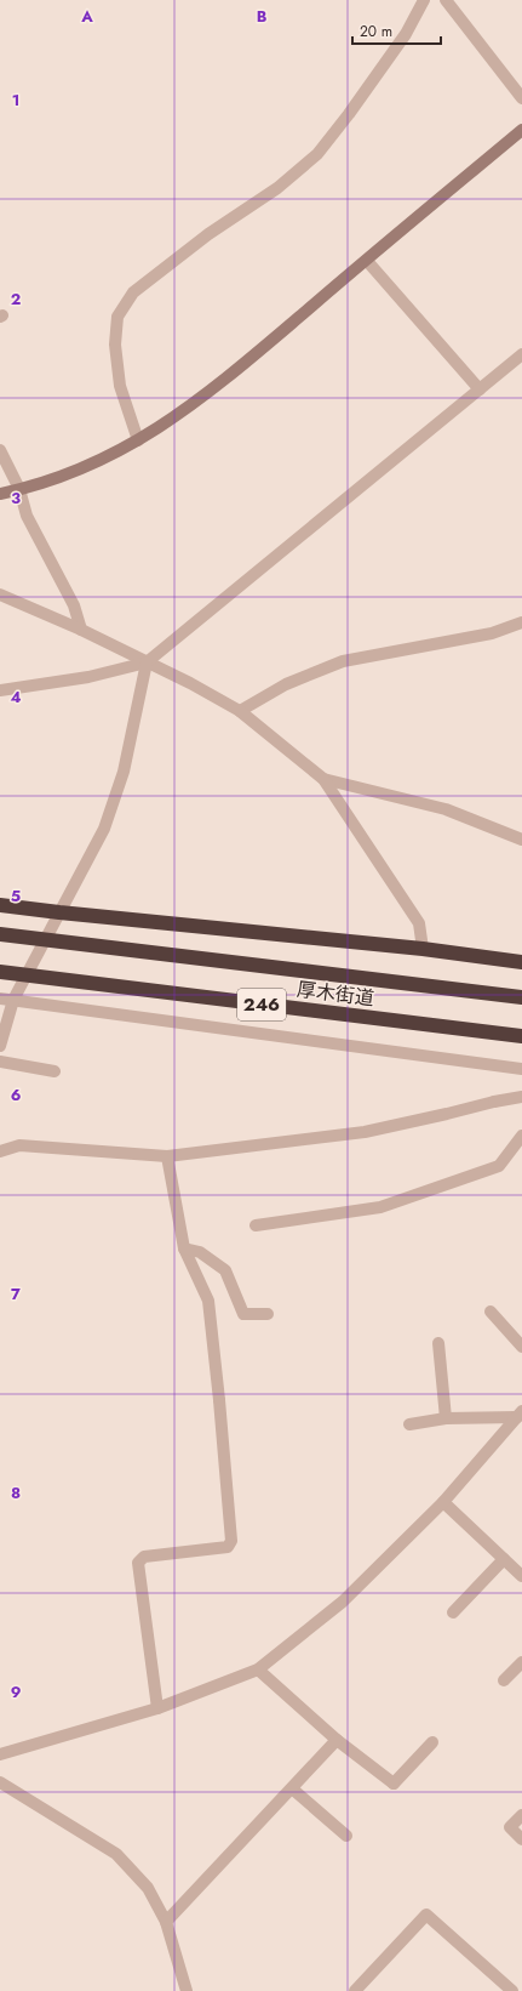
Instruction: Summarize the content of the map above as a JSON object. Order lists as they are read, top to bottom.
{
  "streets": {
    "highway": ["厚木街道", "246"]
  },
  "scale_bar": "20 m",
  "grid": {
    "columns": ["A", "B"],
    "rows": [
      "1",
      "2",
      "3",
      "4",
      "5",
      "6",
      "7",
      "8",
      "9"
    ]
  }
}
